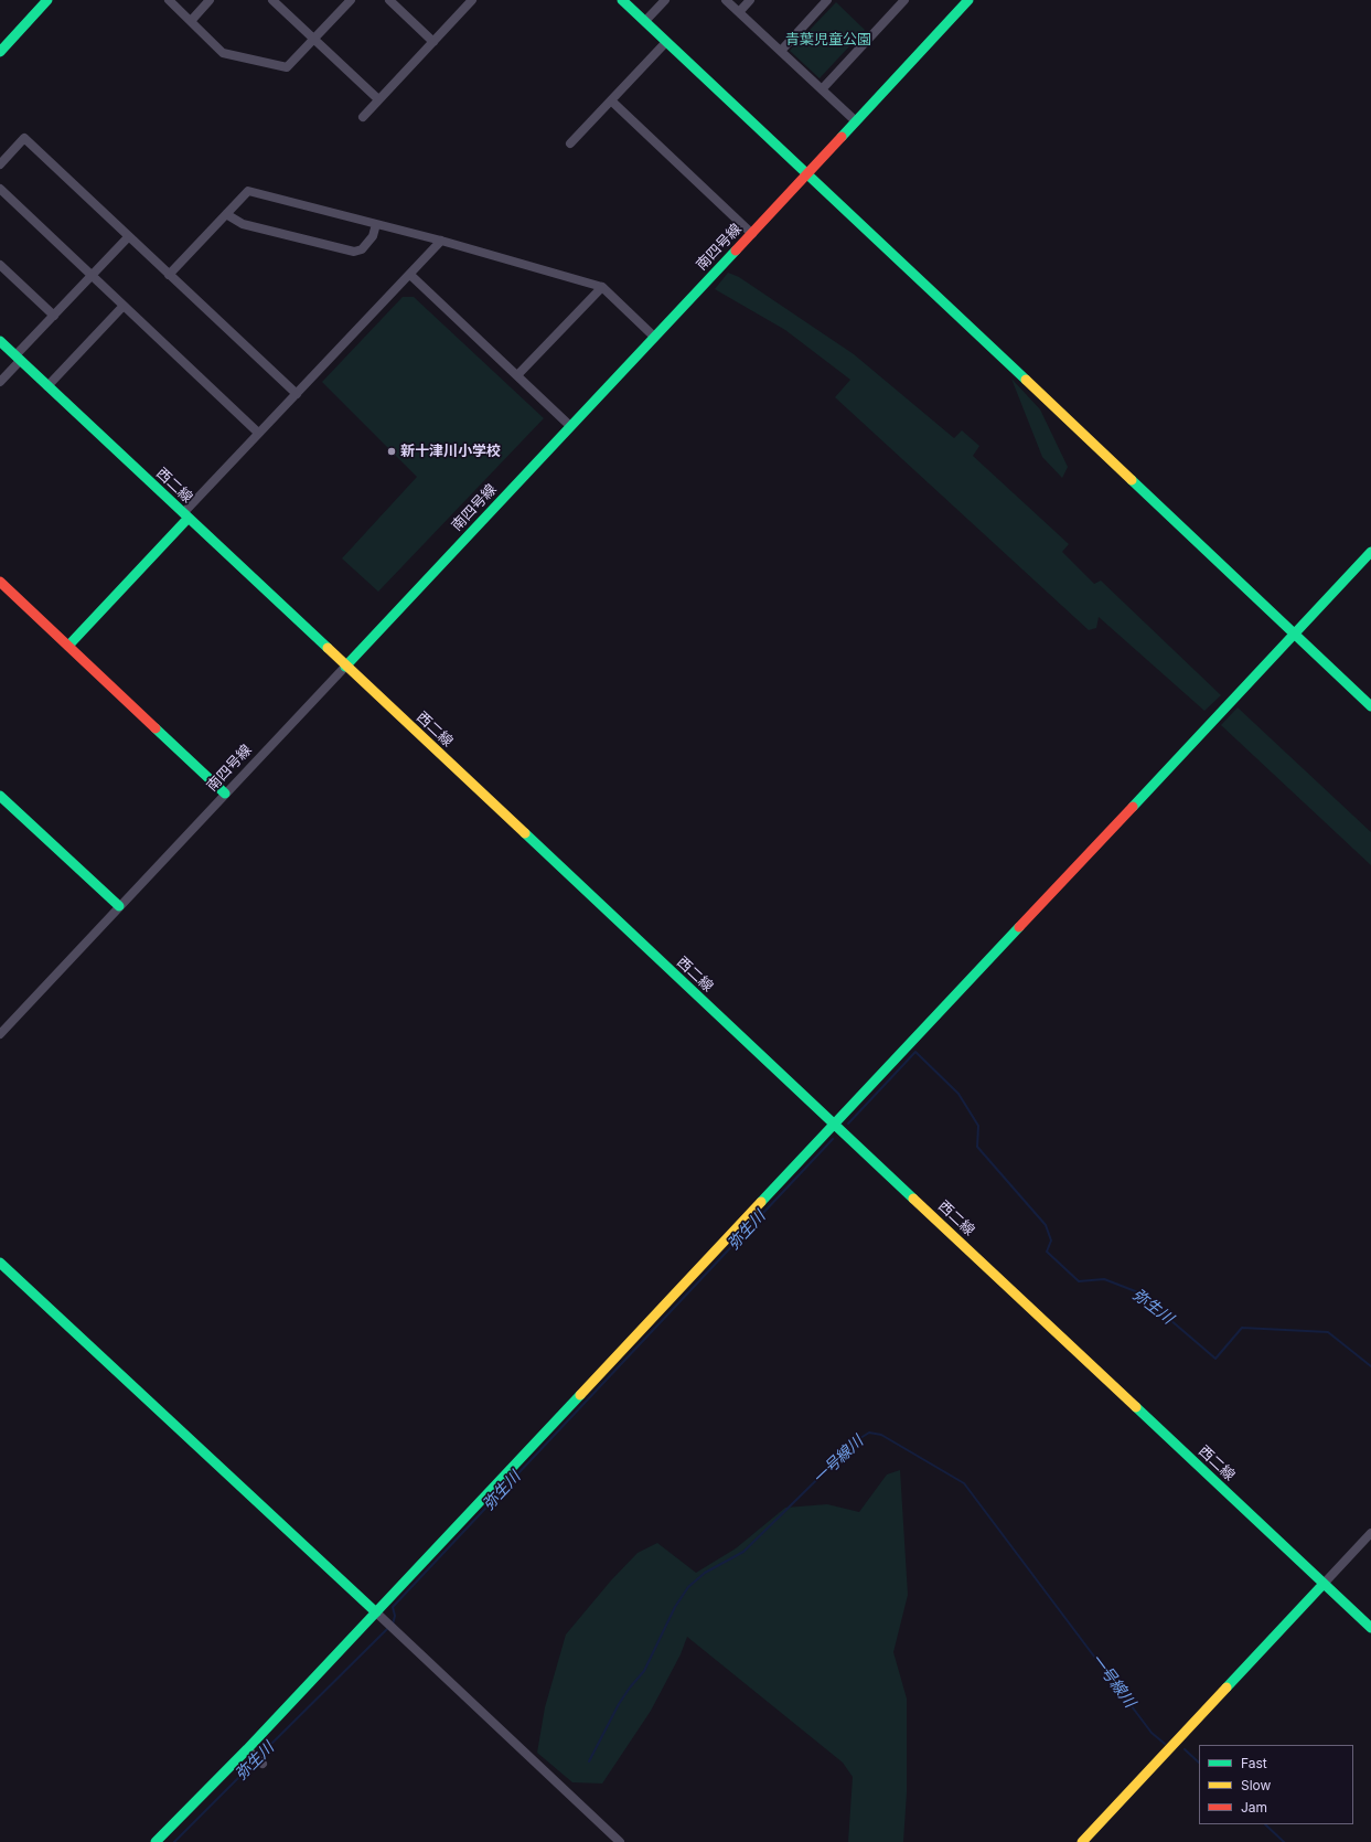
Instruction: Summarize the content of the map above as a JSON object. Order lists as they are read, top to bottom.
{
  "streets": {
    "street": ["南四号線", "西二線"]
  },
  "crossings": [
    ["南四号線", "西二線"]
  ],
  "water": ["弥生川", "一号線川"],
  "parks": ["青葉児童公園"],
  "places": ["新十津川小学校"],
  "legend": ["Fast", "Slow", "Jam"]
}
